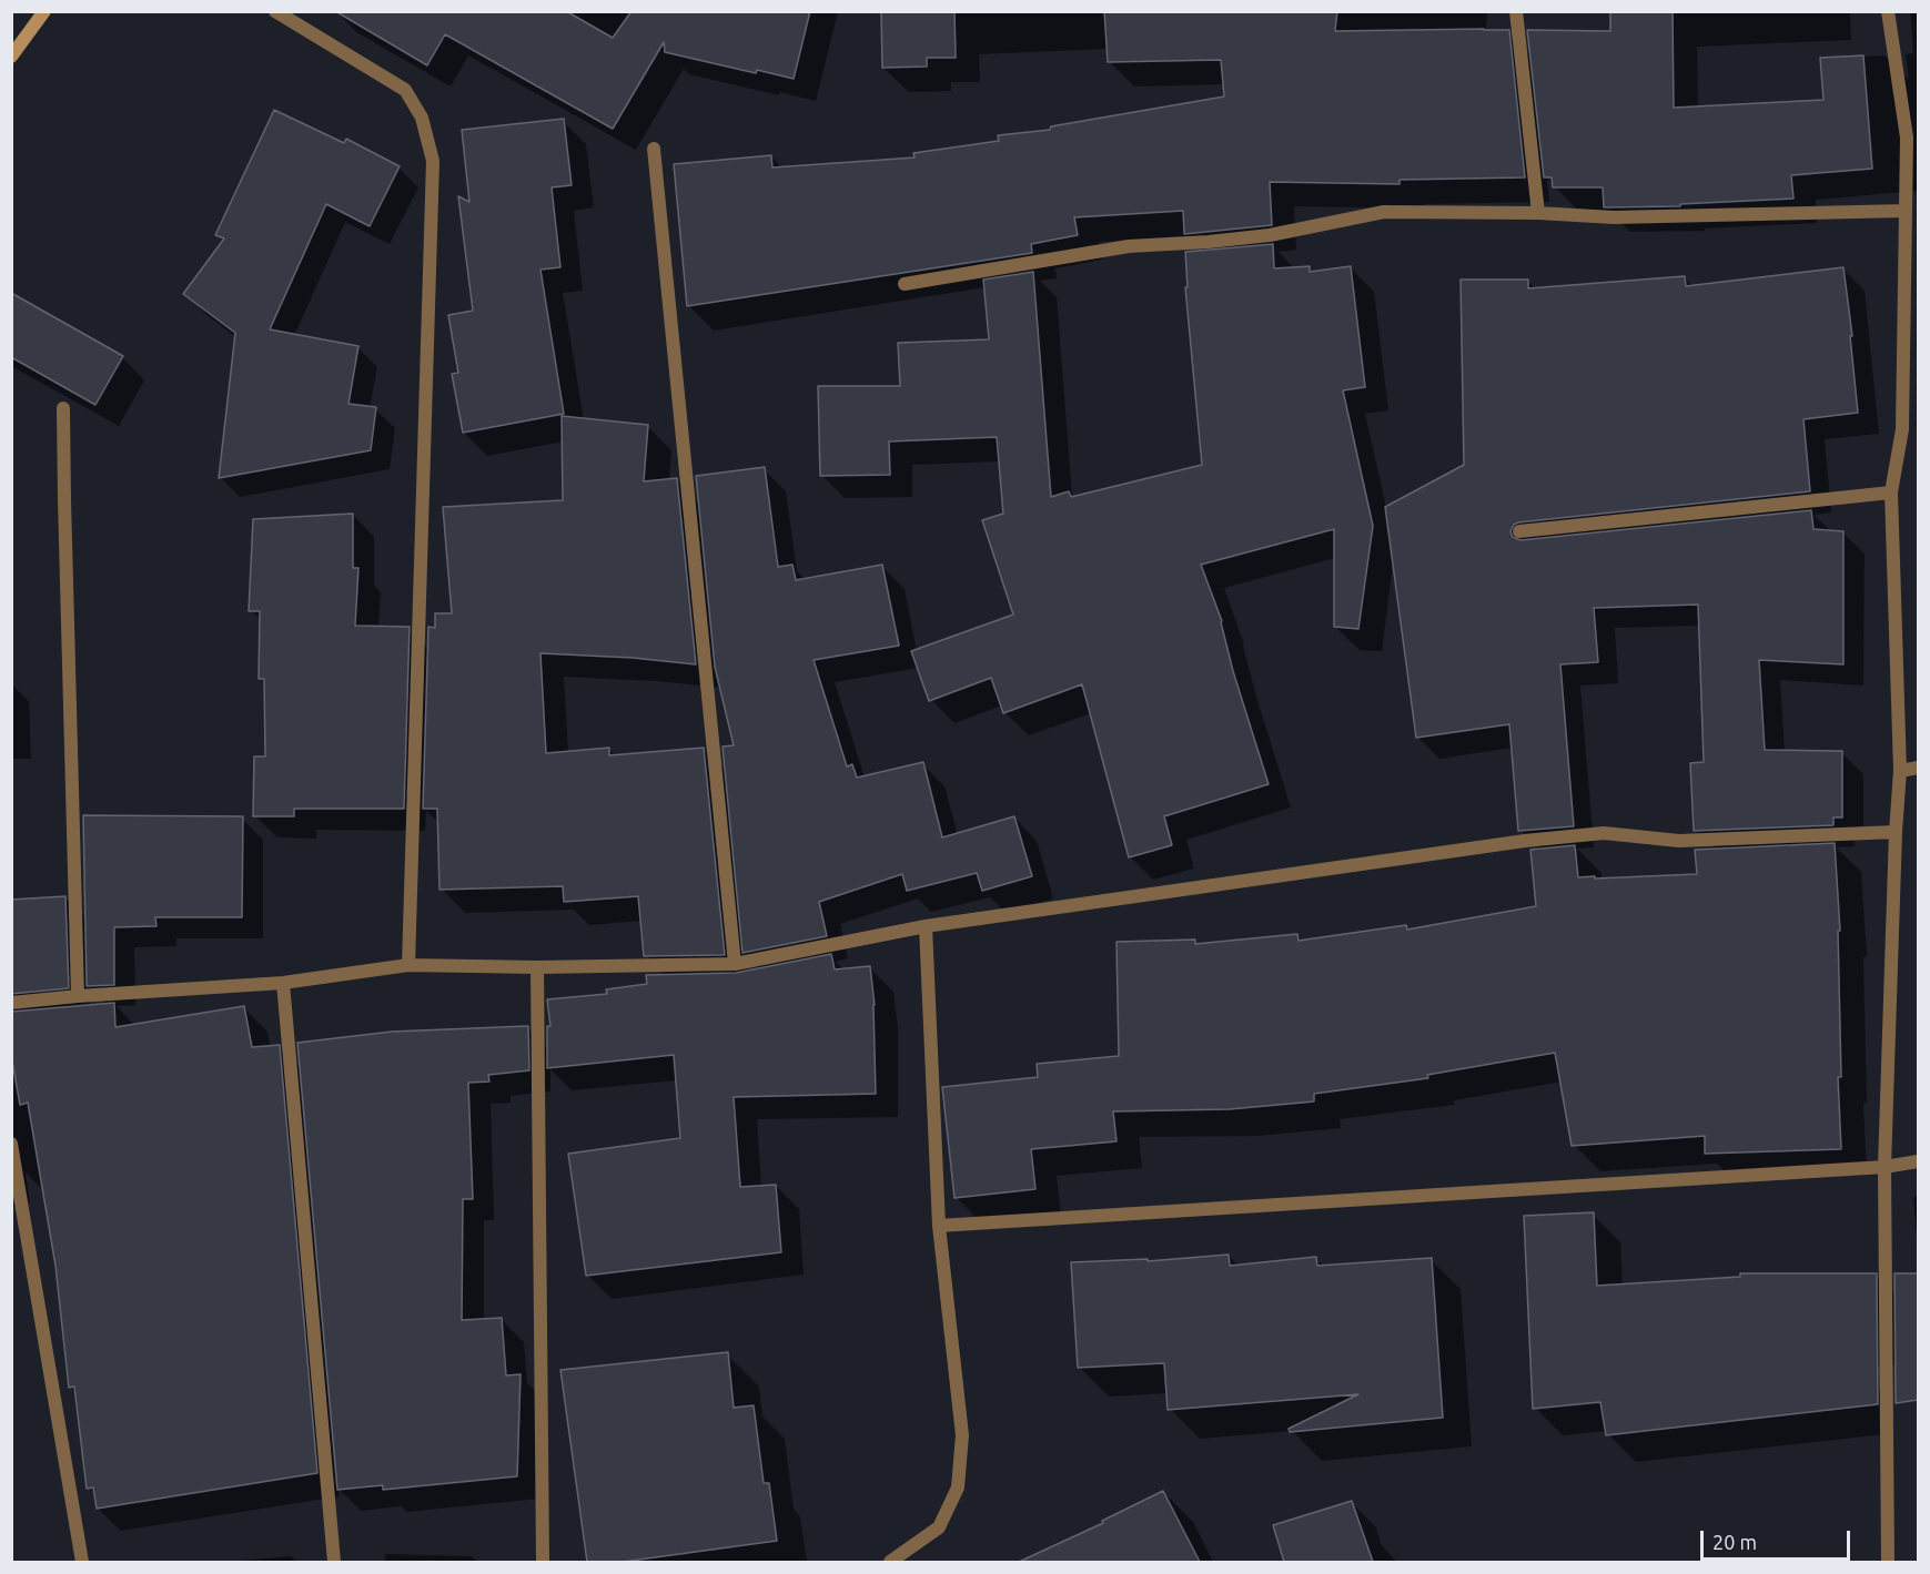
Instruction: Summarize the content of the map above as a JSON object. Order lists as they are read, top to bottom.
{
  "scale_bar": "20 m"
}
